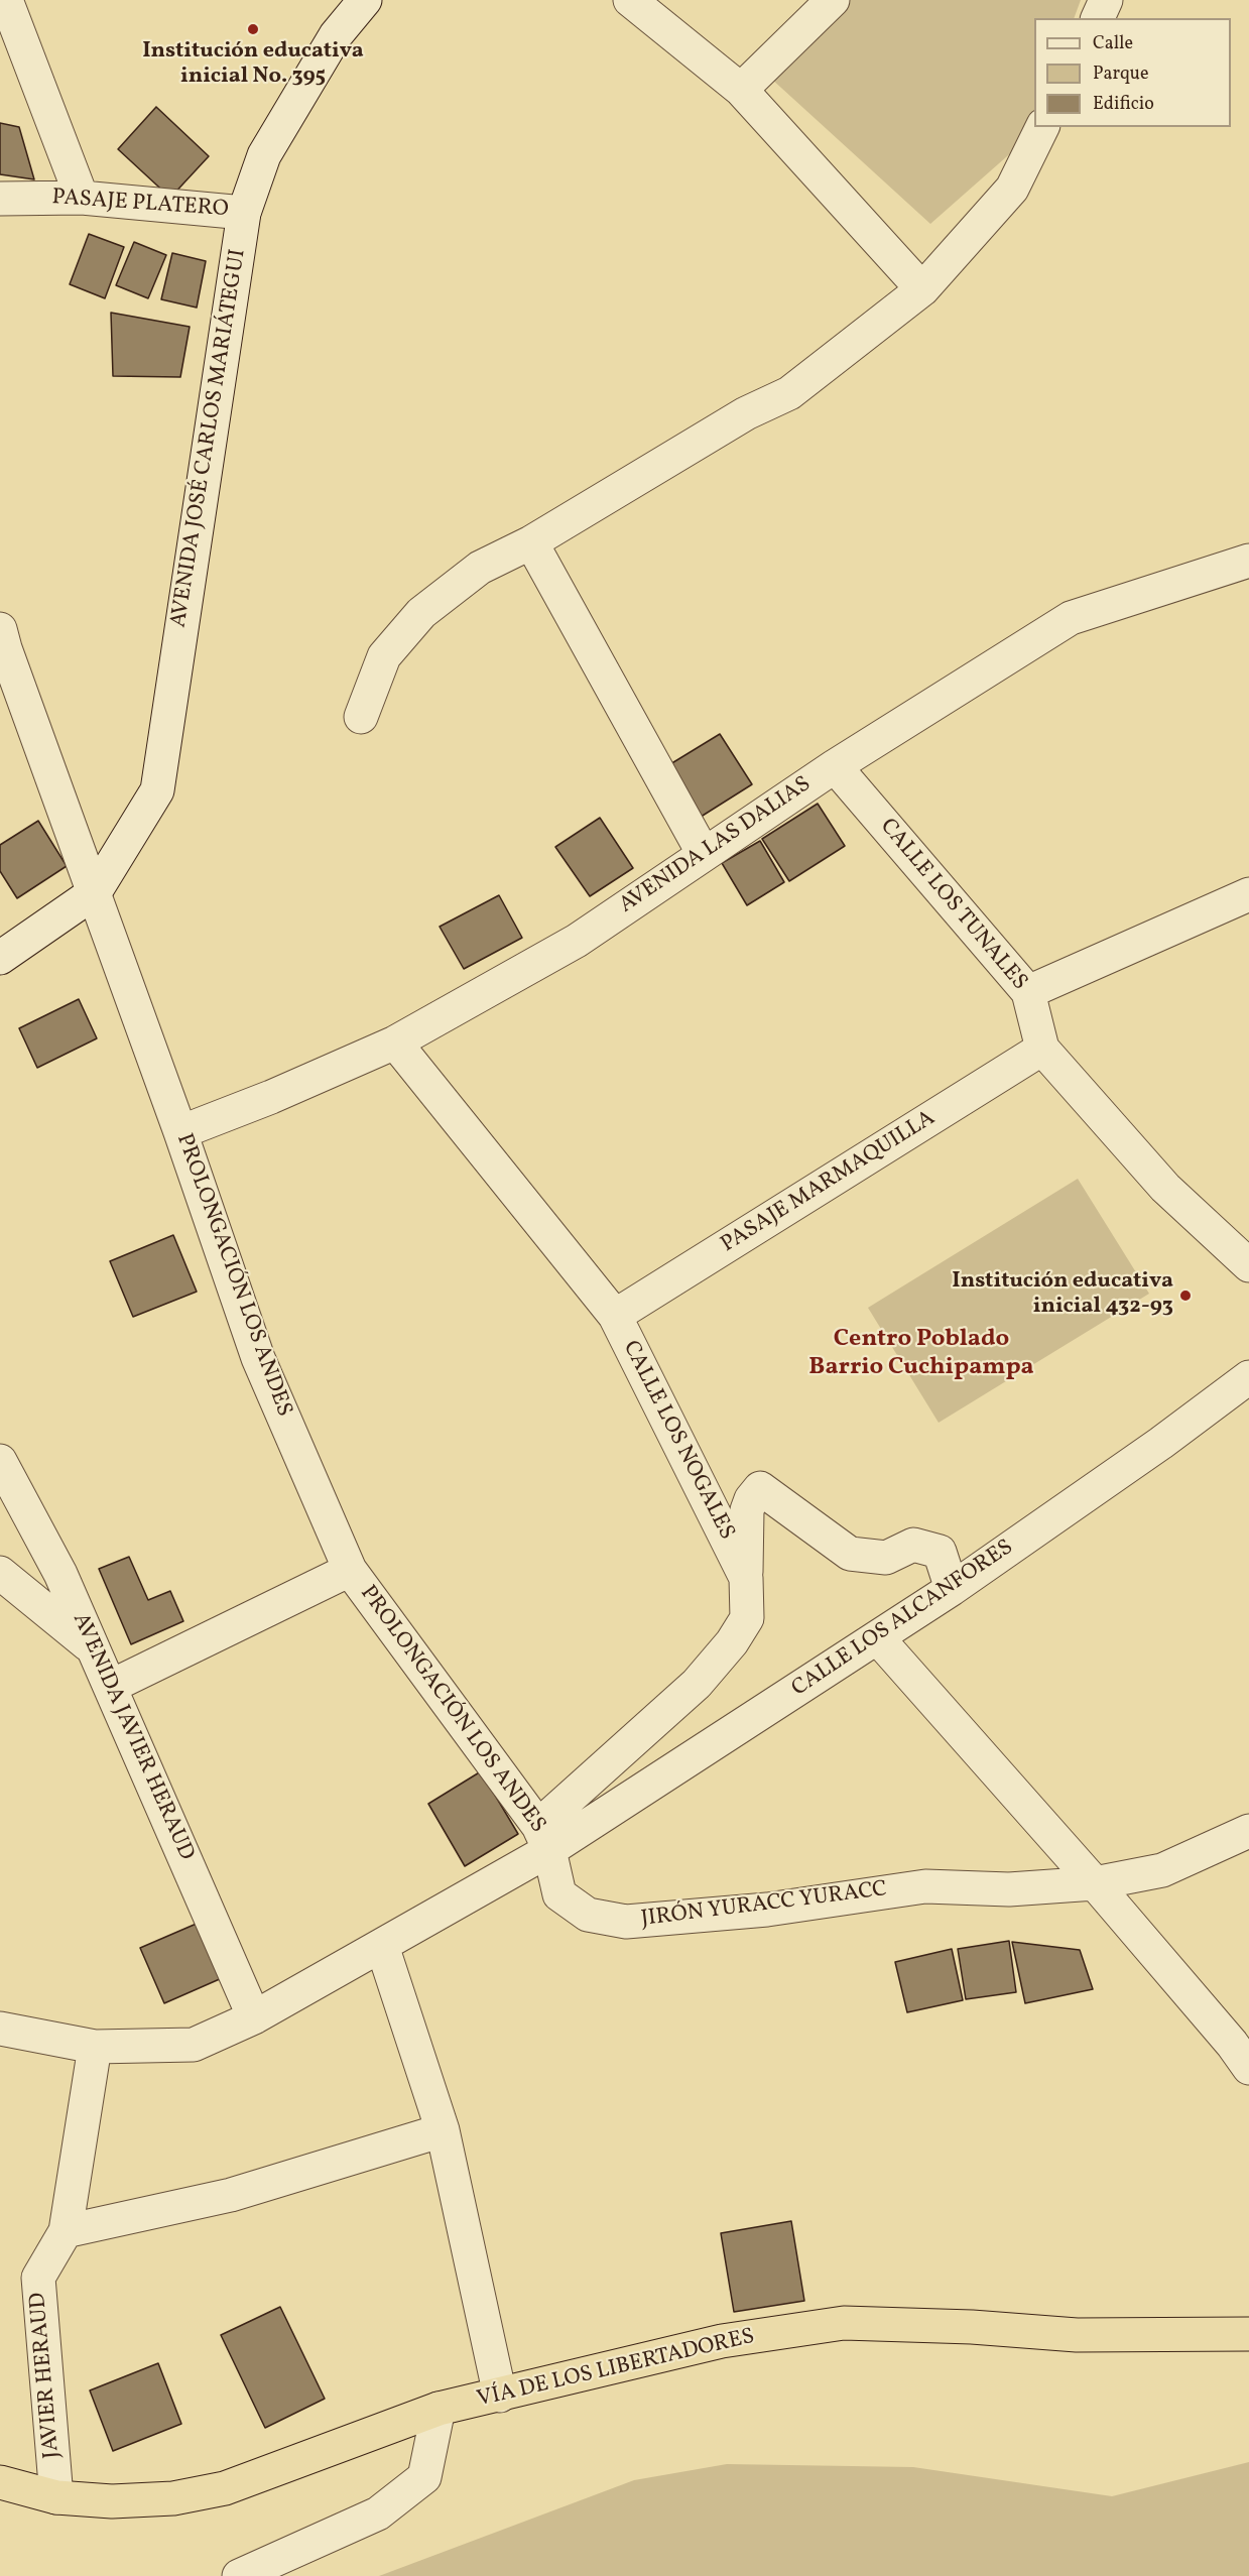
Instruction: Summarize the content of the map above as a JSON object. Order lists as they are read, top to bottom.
{
  "streets": {
    "highway": ["VÍA DE LOS LIBERTADORES"],
    "street": [
      "PASAJE PLATERO",
      "AVENIDA JOSÉ CARLOS MARIÁTEGUI",
      "AVENIDA LAS DALIAS",
      "CALLE LOS TUNALES",
      "PASAJE MARMAQUILLA",
      "PROLONGACIÓN LOS ANDES",
      "CALLE LOS NOGALES",
      "CALLE LOS ALCANFORES",
      "AVENIDA JAVIER HERAUD",
      "JIRÓN YURACC YURACC",
      "JAVIER HERAUD"
    ]
  },
  "crossings": [
    ["PASAJE PLATERO", "AVENIDA JOSÉ CARLOS MARIÁTEGUI"],
    ["AVENIDA JOSÉ CARLOS MARIÁTEGUI", "PROLONGACIÓN LOS ANDES"],
    ["AVENIDA LAS DALIAS", "CALLE LOS TUNALES"],
    ["AVENIDA LAS DALIAS", "PROLONGACIÓN LOS ANDES"],
    ["AVENIDA LAS DALIAS", "CALLE LOS NOGALES"],
    ["CALLE LOS TUNALES", "PASAJE MARMAQUILLA"],
    ["PASAJE MARMAQUILLA", "CALLE LOS NOGALES"],
    ["PROLONGACIÓN LOS ANDES", "CALLE LOS NOGALES"],
    ["PROLONGACIÓN LOS ANDES", "CALLE LOS ALCANFORES"],
    ["PROLONGACIÓN LOS ANDES", "JIRÓN YURACC YURACC"],
    ["CALLE LOS NOGALES", "CALLE LOS ALCANFORES"],
    ["CALLE LOS NOGALES", "JIRÓN YURACC YURACC"],
    ["CALLE LOS ALCANFORES", "JIRÓN YURACC YURACC"],
    ["VÍA DE LOS LIBERTADORES", "JAVIER HERAUD"]
  ],
  "districts": ["Centro Poblado Barrio Cuchipampa"],
  "places": ["Institución educativa inicial No. 395", "Institución educativa inicial 432-93"],
  "legend": ["Calle", "Parque", "Edificio"]
}
